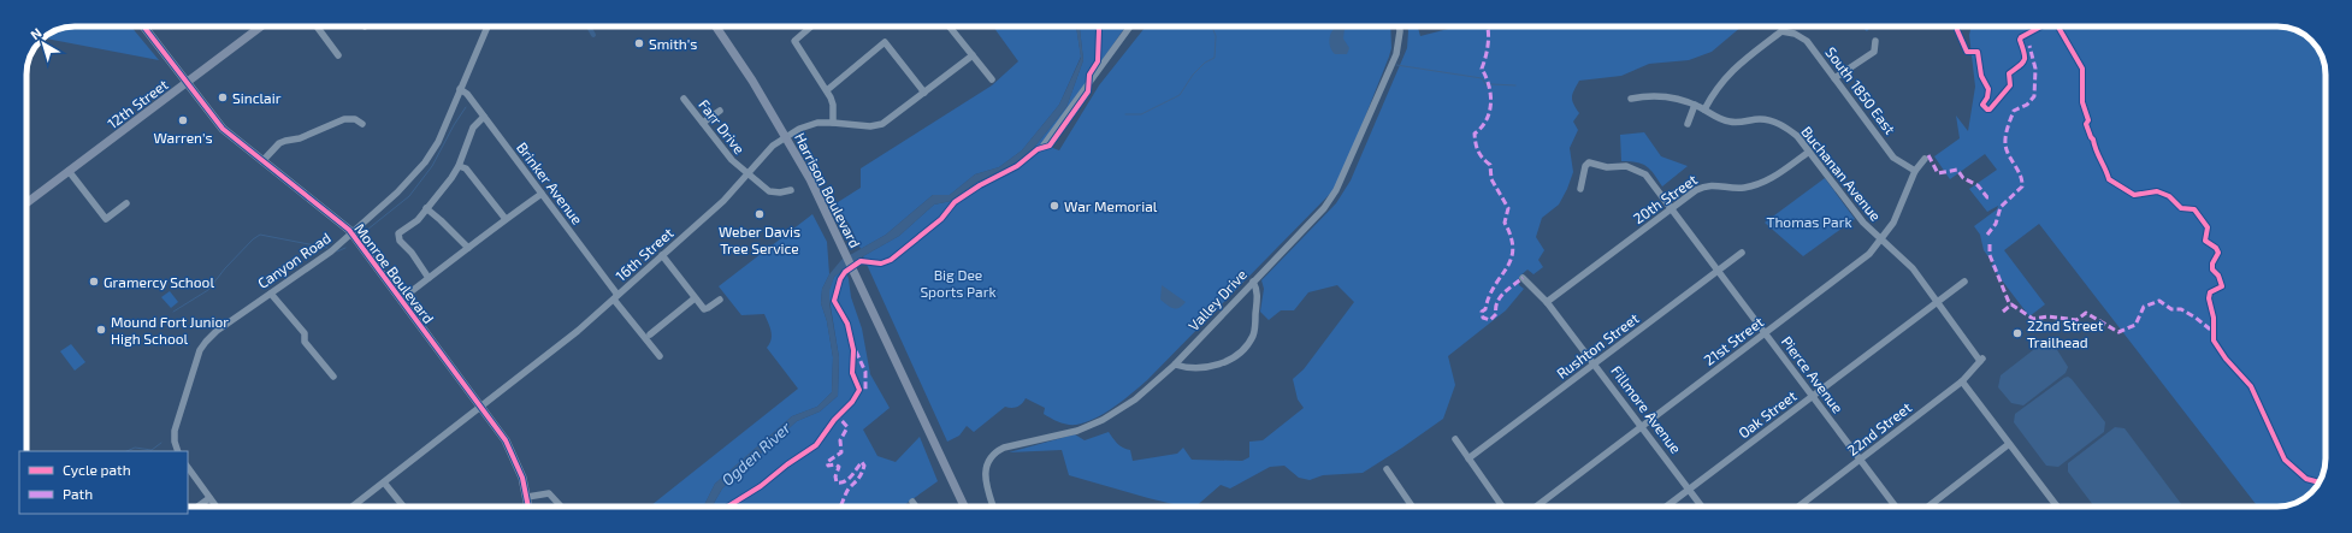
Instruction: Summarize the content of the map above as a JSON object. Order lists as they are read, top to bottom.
{
  "streets": {
    "main road": ["12th Street", "Harrison Boulevard", "Monroe Boulevard"],
    "street": [
      "South 1850 East",
      "Farr Drive",
      "Buchanan Avenue",
      "Brinker Avenue",
      "20th Street",
      "16th Street",
      "Canyon Road",
      "Valley Drive",
      "21st Street",
      "Rushton Street",
      "Pierce Avenue",
      "Fillmore Avenue",
      "Oak Street",
      "22nd Street"
    ]
  },
  "crossings": [
    ["South 1850 East", "Buchanan Avenue"],
    ["South 1850 East", "21st Street"],
    ["12th Street", "Monroe Boulevard"],
    ["Farr Drive", "16th Street"],
    ["Buchanan Avenue", "20th Street"],
    ["Buchanan Avenue", "21st Street"],
    ["Buchanan Avenue", "Oak Street"],
    ["Buchanan Avenue", "22nd Street"],
    ["Brinker Avenue", "16th Street"],
    ["Brinker Avenue", "Canyon Road"],
    ["Harrison Boulevard", "16th Street"],
    ["20th Street", "Pierce Avenue"],
    ["20th Street", "Fillmore Avenue"],
    ["16th Street", "Monroe Boulevard"],
    ["Canyon Road", "Monroe Boulevard"],
    ["21st Street", "Pierce Avenue"],
    ["21st Street", "Fillmore Avenue"],
    ["Rushton Street", "Pierce Avenue"],
    ["Rushton Street", "Fillmore Avenue"],
    ["Pierce Avenue", "Oak Street"],
    ["Pierce Avenue", "22nd Street"],
    ["Fillmore Avenue", "Oak Street"]
  ],
  "water": ["Ogden River"],
  "parks": ["Thomas Park", "Big Dee Sports Park"],
  "places": [
    "Smith's",
    "Sinclair",
    "Warren's",
    "War Memorial",
    "Weber Davis Tree Service",
    "Gramercy School",
    "Mound Fort Junior High School",
    "22nd Street Trailhead"
  ],
  "legend": ["Cycle path", "Path"],
  "north": "top left"
}
